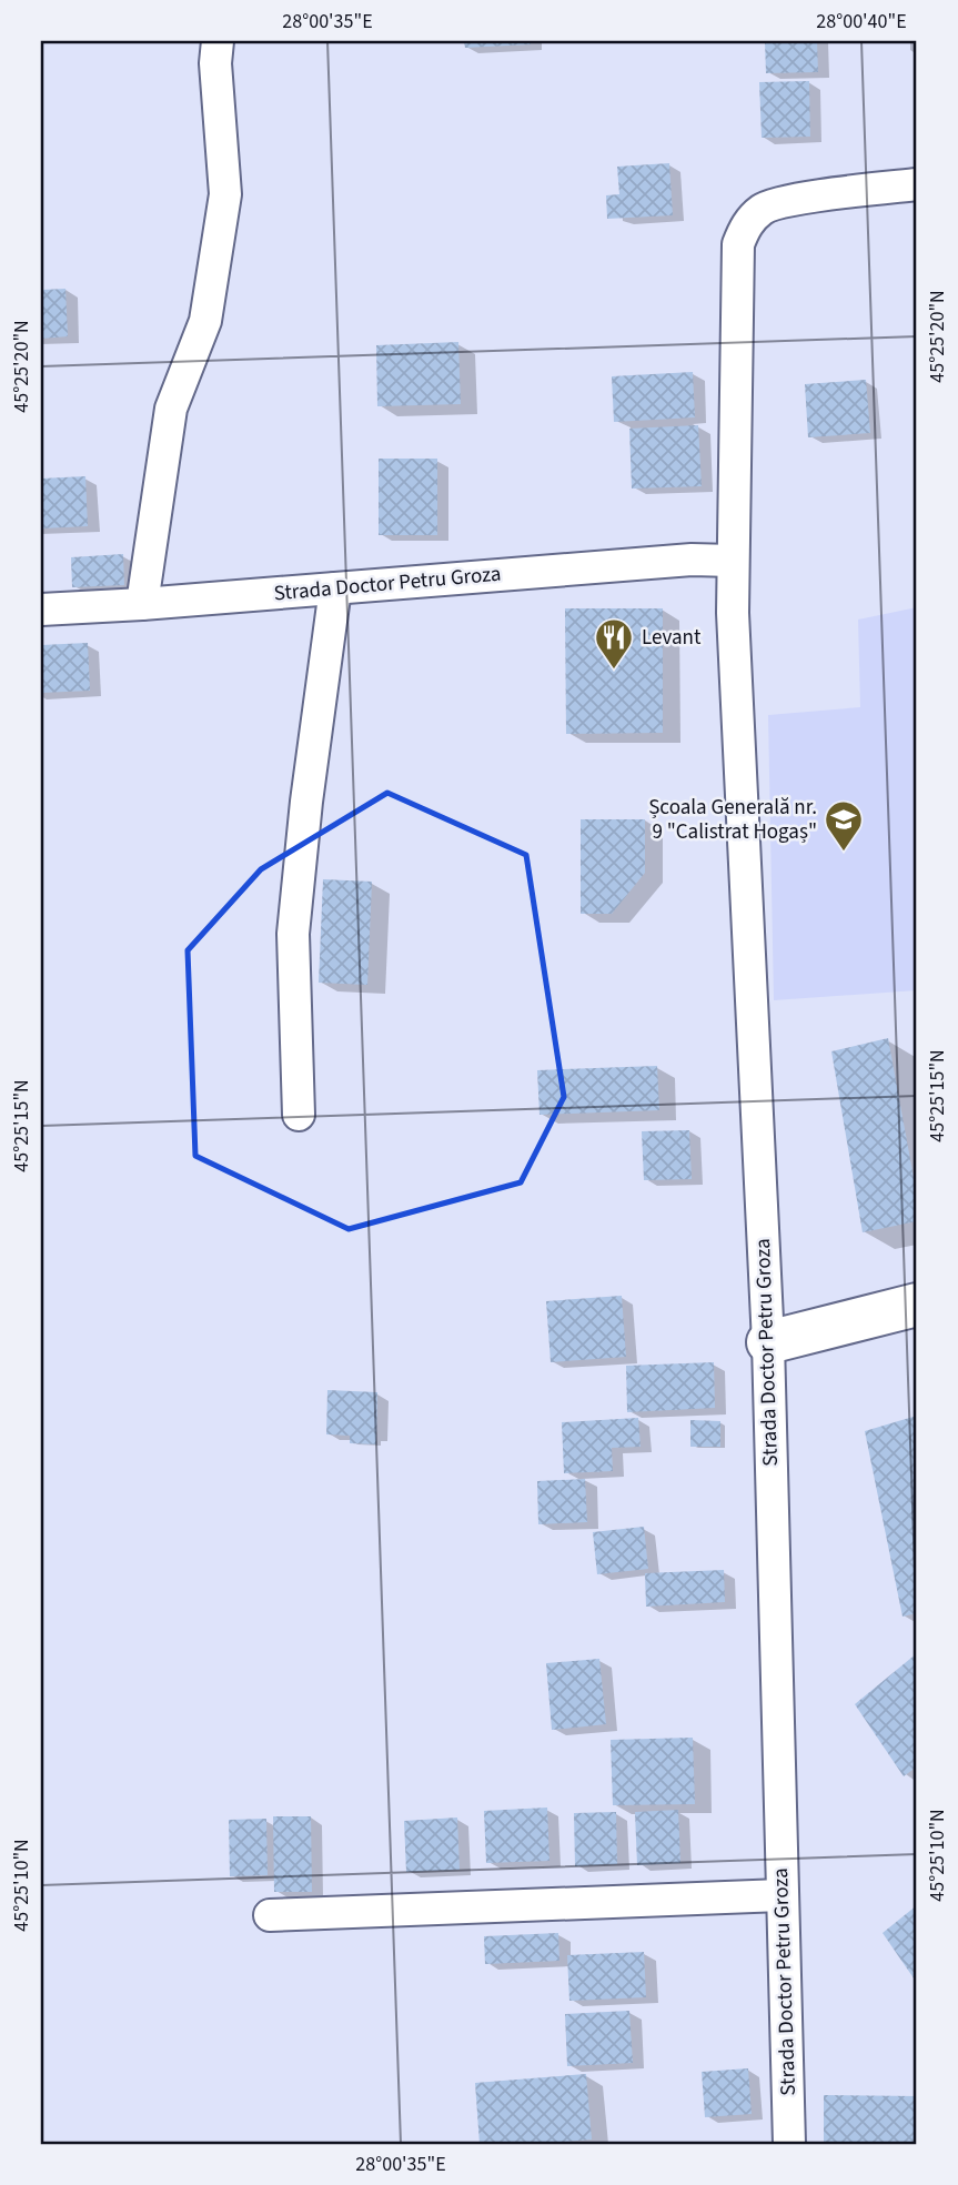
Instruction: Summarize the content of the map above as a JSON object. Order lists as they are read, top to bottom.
{
  "streets": {
    "street": ["Strada Doctor Petru Groza"]
  },
  "places": {
    "restaurant": ["Levant"],
    "school or university": ["Școala Generală nr. 9 \"Calistrat Hogaș\""]
  },
  "coordinates": [
    "28°00'35\"E",
    "28°00'40\"E",
    "45°25'20\"N",
    "45°25'15\"N",
    "45°25'10\"N"
  ]
}
